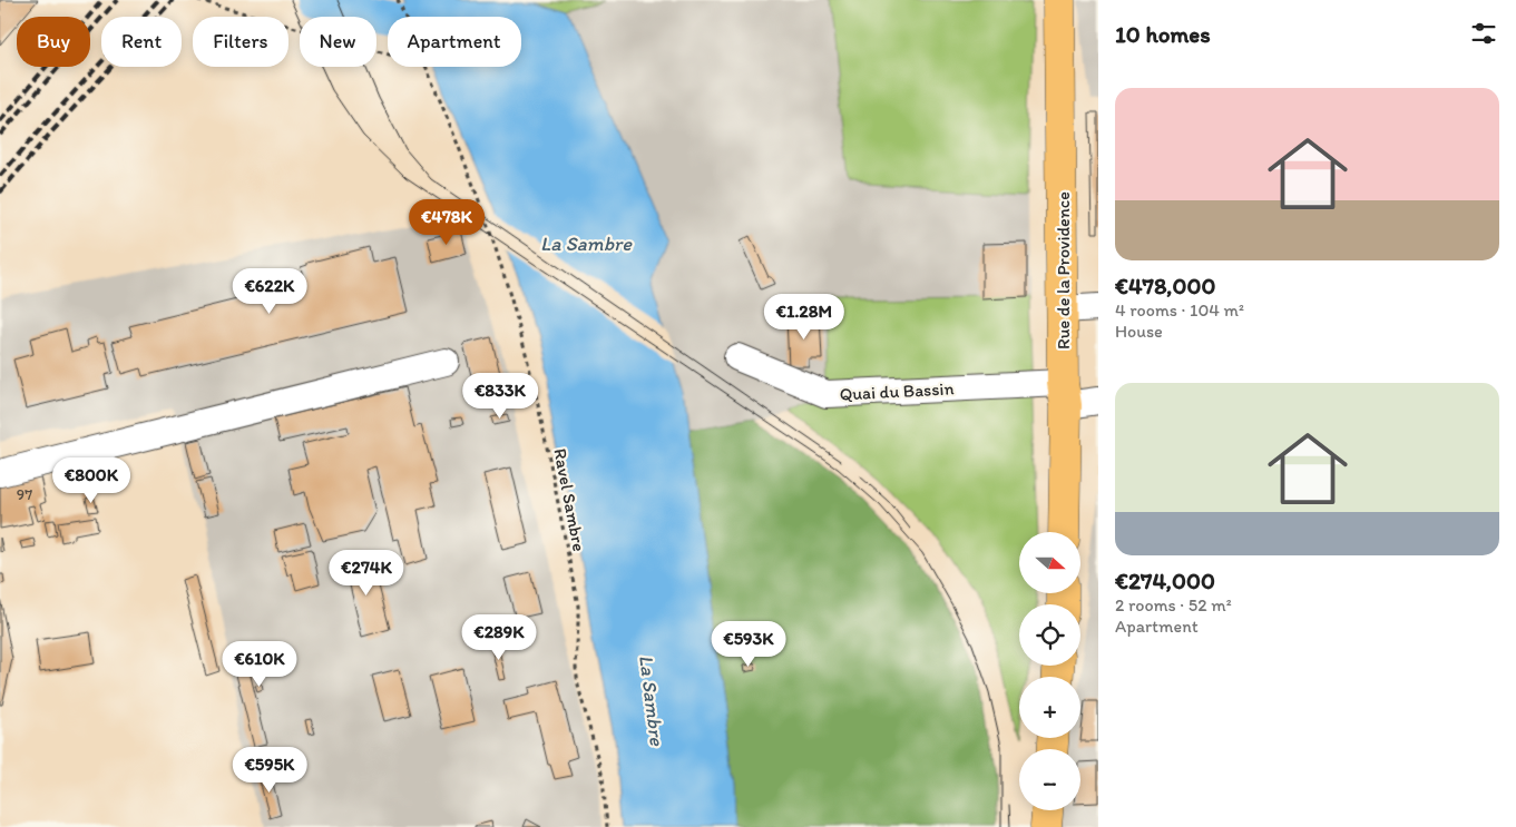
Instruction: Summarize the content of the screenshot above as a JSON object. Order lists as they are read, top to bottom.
{
  "streets": {
    "main road": ["Rue de la Providence"],
    "street": ["Quai du Bassin"],
    "path": ["Ravel Sambre"]
  },
  "crossings": [
    ["Rue de la Providence", "Quai du Bassin"]
  ],
  "water": ["La Sambre"],
  "house_numbers": ["97"],
  "north": "right",
  "page": {
    "heading": "10 homes",
    "chip": [
      "Buy",
      "Rent",
      "Filters",
      "New",
      "Apartment"
    ],
    "list": [
      {
        "name": "€478,000",
        "note": "4 rooms · 104 m² · House"
      },
      {
        "name": "€274,000",
        "note": "2 rooms · 52 m² · Apartment"
      }
    ],
    "price": [
      "€478K",
      "€622K",
      "€1.28M",
      "€833K",
      "€800K",
      "€274K",
      "€289K",
      "€593K",
      "€610K",
      "€595K"
    ],
    "map_buttons": ["+", "−"]
  }
}
